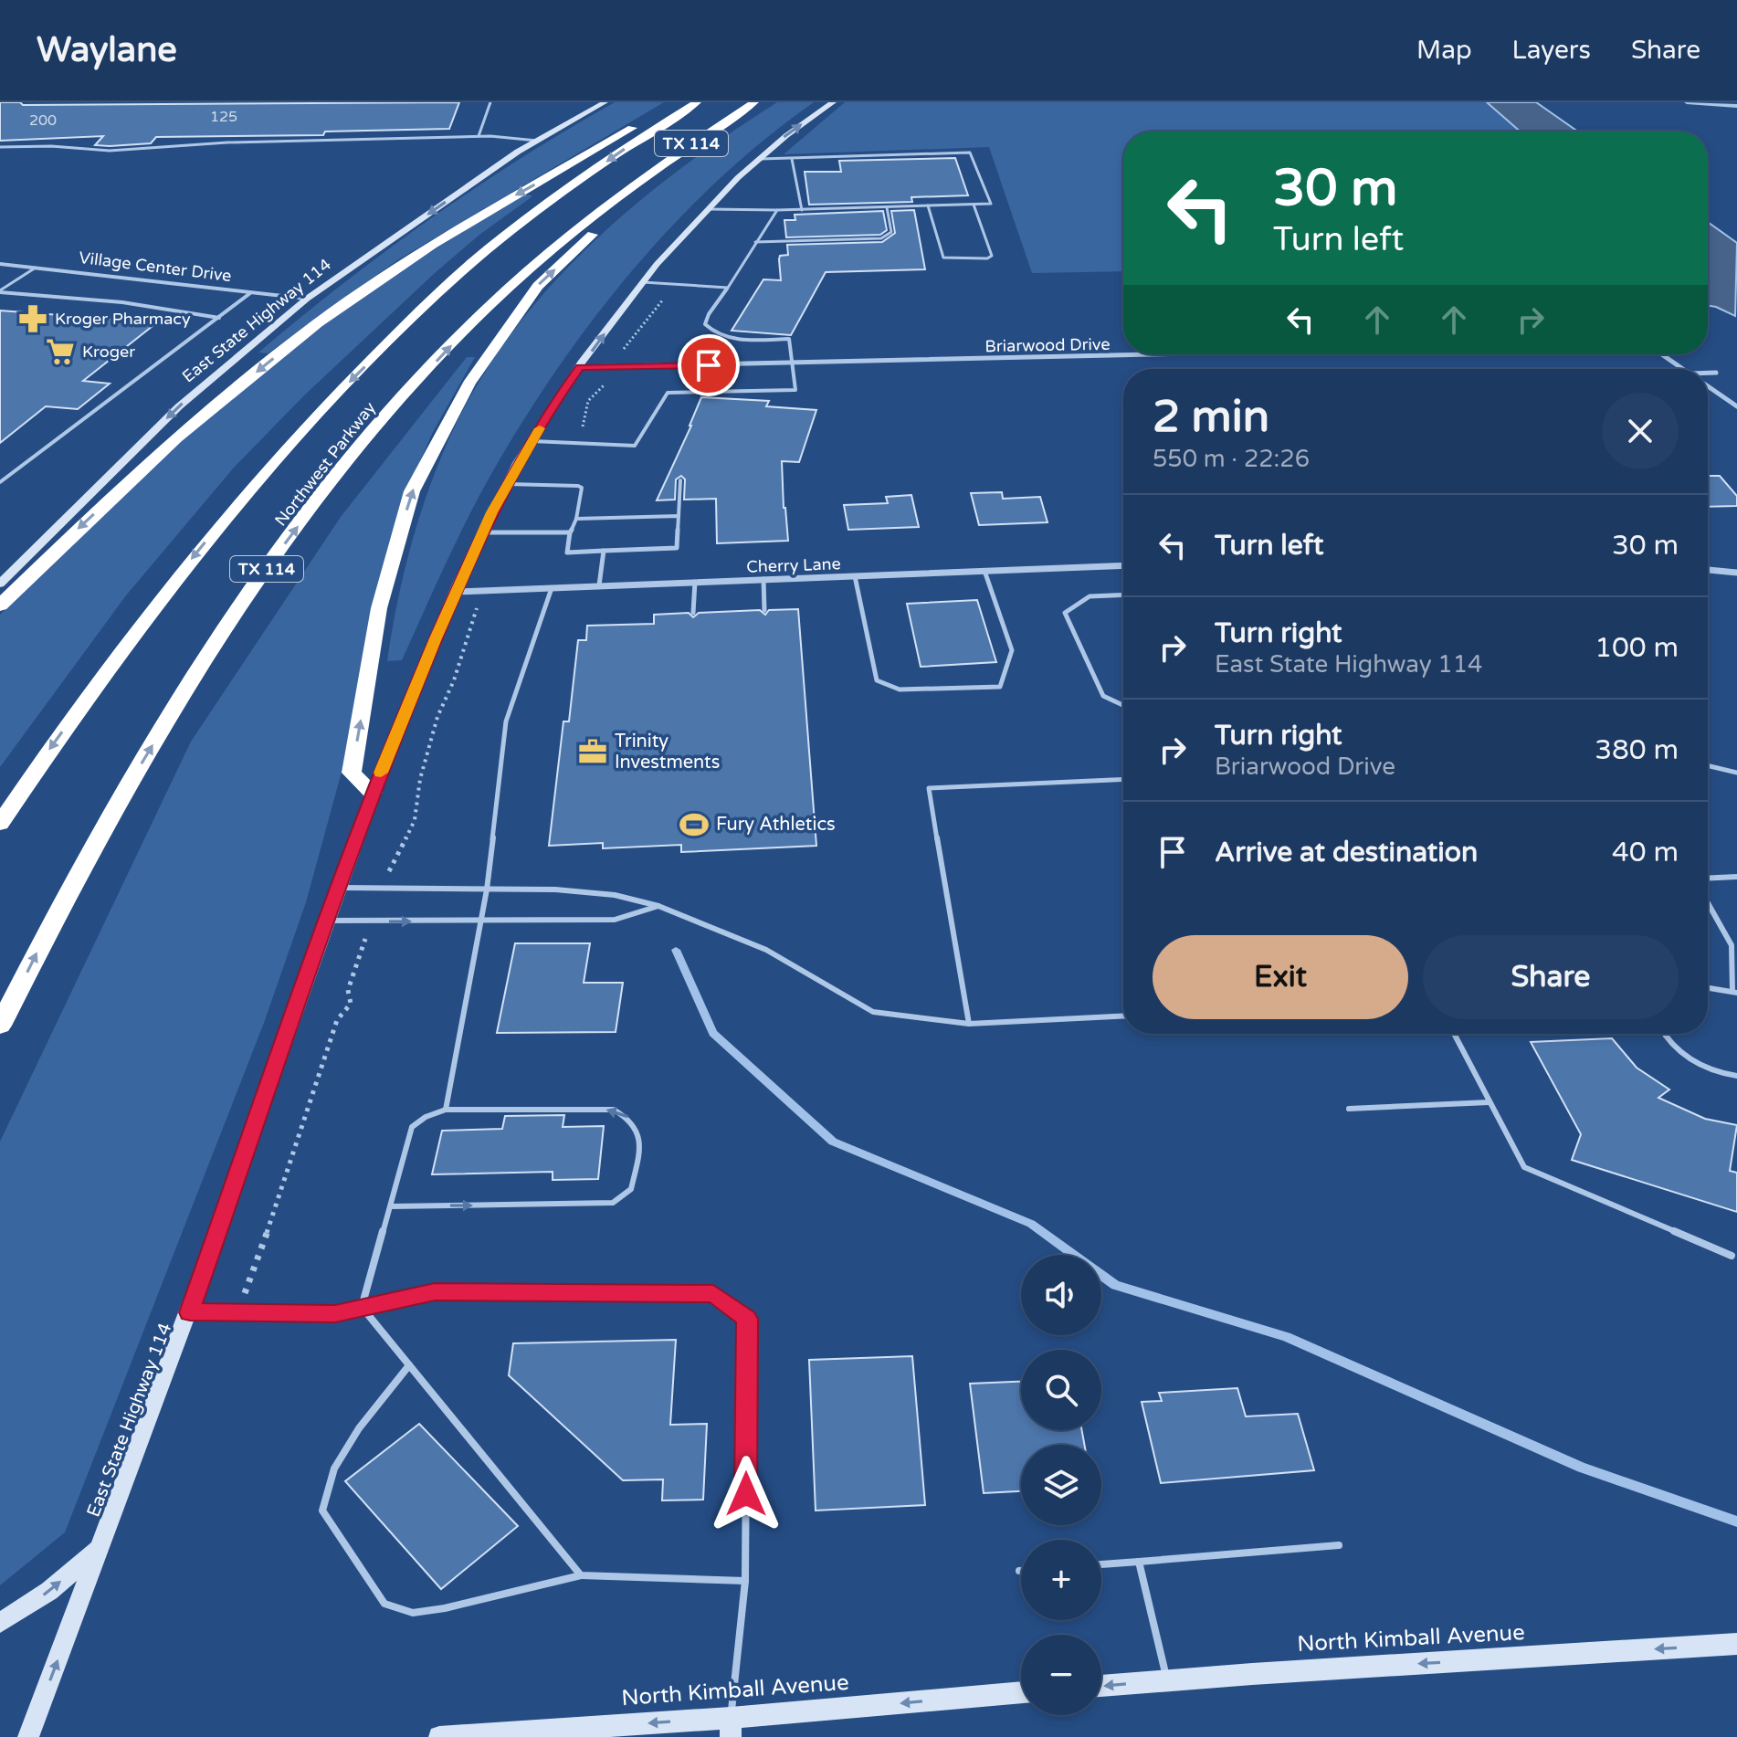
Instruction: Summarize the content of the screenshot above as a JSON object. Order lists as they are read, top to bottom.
{
  "streets": {
    "highway": ["TX 114", "Northwest Parkway"],
    "main road": ["East State Highway 114", "North Kimball Avenue"],
    "street": ["Village Center Drive", "Briarwood Drive", "Cherry Lane"]
  },
  "crossings": [
    ["Village Center Drive", "East State Highway 114"],
    ["East State Highway 114", "Briarwood Drive"],
    ["East State Highway 114", "Cherry Lane"]
  ],
  "one_way": ["North Kimball Avenue"],
  "places": {
    "pharmacy": ["Kroger Pharmacy"],
    "supermarket": ["Kroger"],
    "office": ["Trinity Investments"],
    "sports": ["Fury Athletics"]
  },
  "house_numbers": ["125", "200"],
  "page": {
    "header": "Waylane",
    "nav": ["Map", "Layers", "Share"],
    "turn": ["30 m", "Turn left"],
    "heading": ["2 min", "550 m · 22:26"],
    "list": [
      {
        "name": "Turn left",
        "value": "30 m"
      },
      {
        "name": "Turn right",
        "note": "East State Highway 114",
        "value": "100 m"
      },
      {
        "name": "Turn right",
        "note": "Briarwood Drive",
        "value": "380 m"
      },
      {
        "name": "Arrive at destination",
        "value": "40 m"
      }
    ],
    "buttons": ["Exit", "Share"],
    "map_buttons": ["+", "−"]
  }
}
